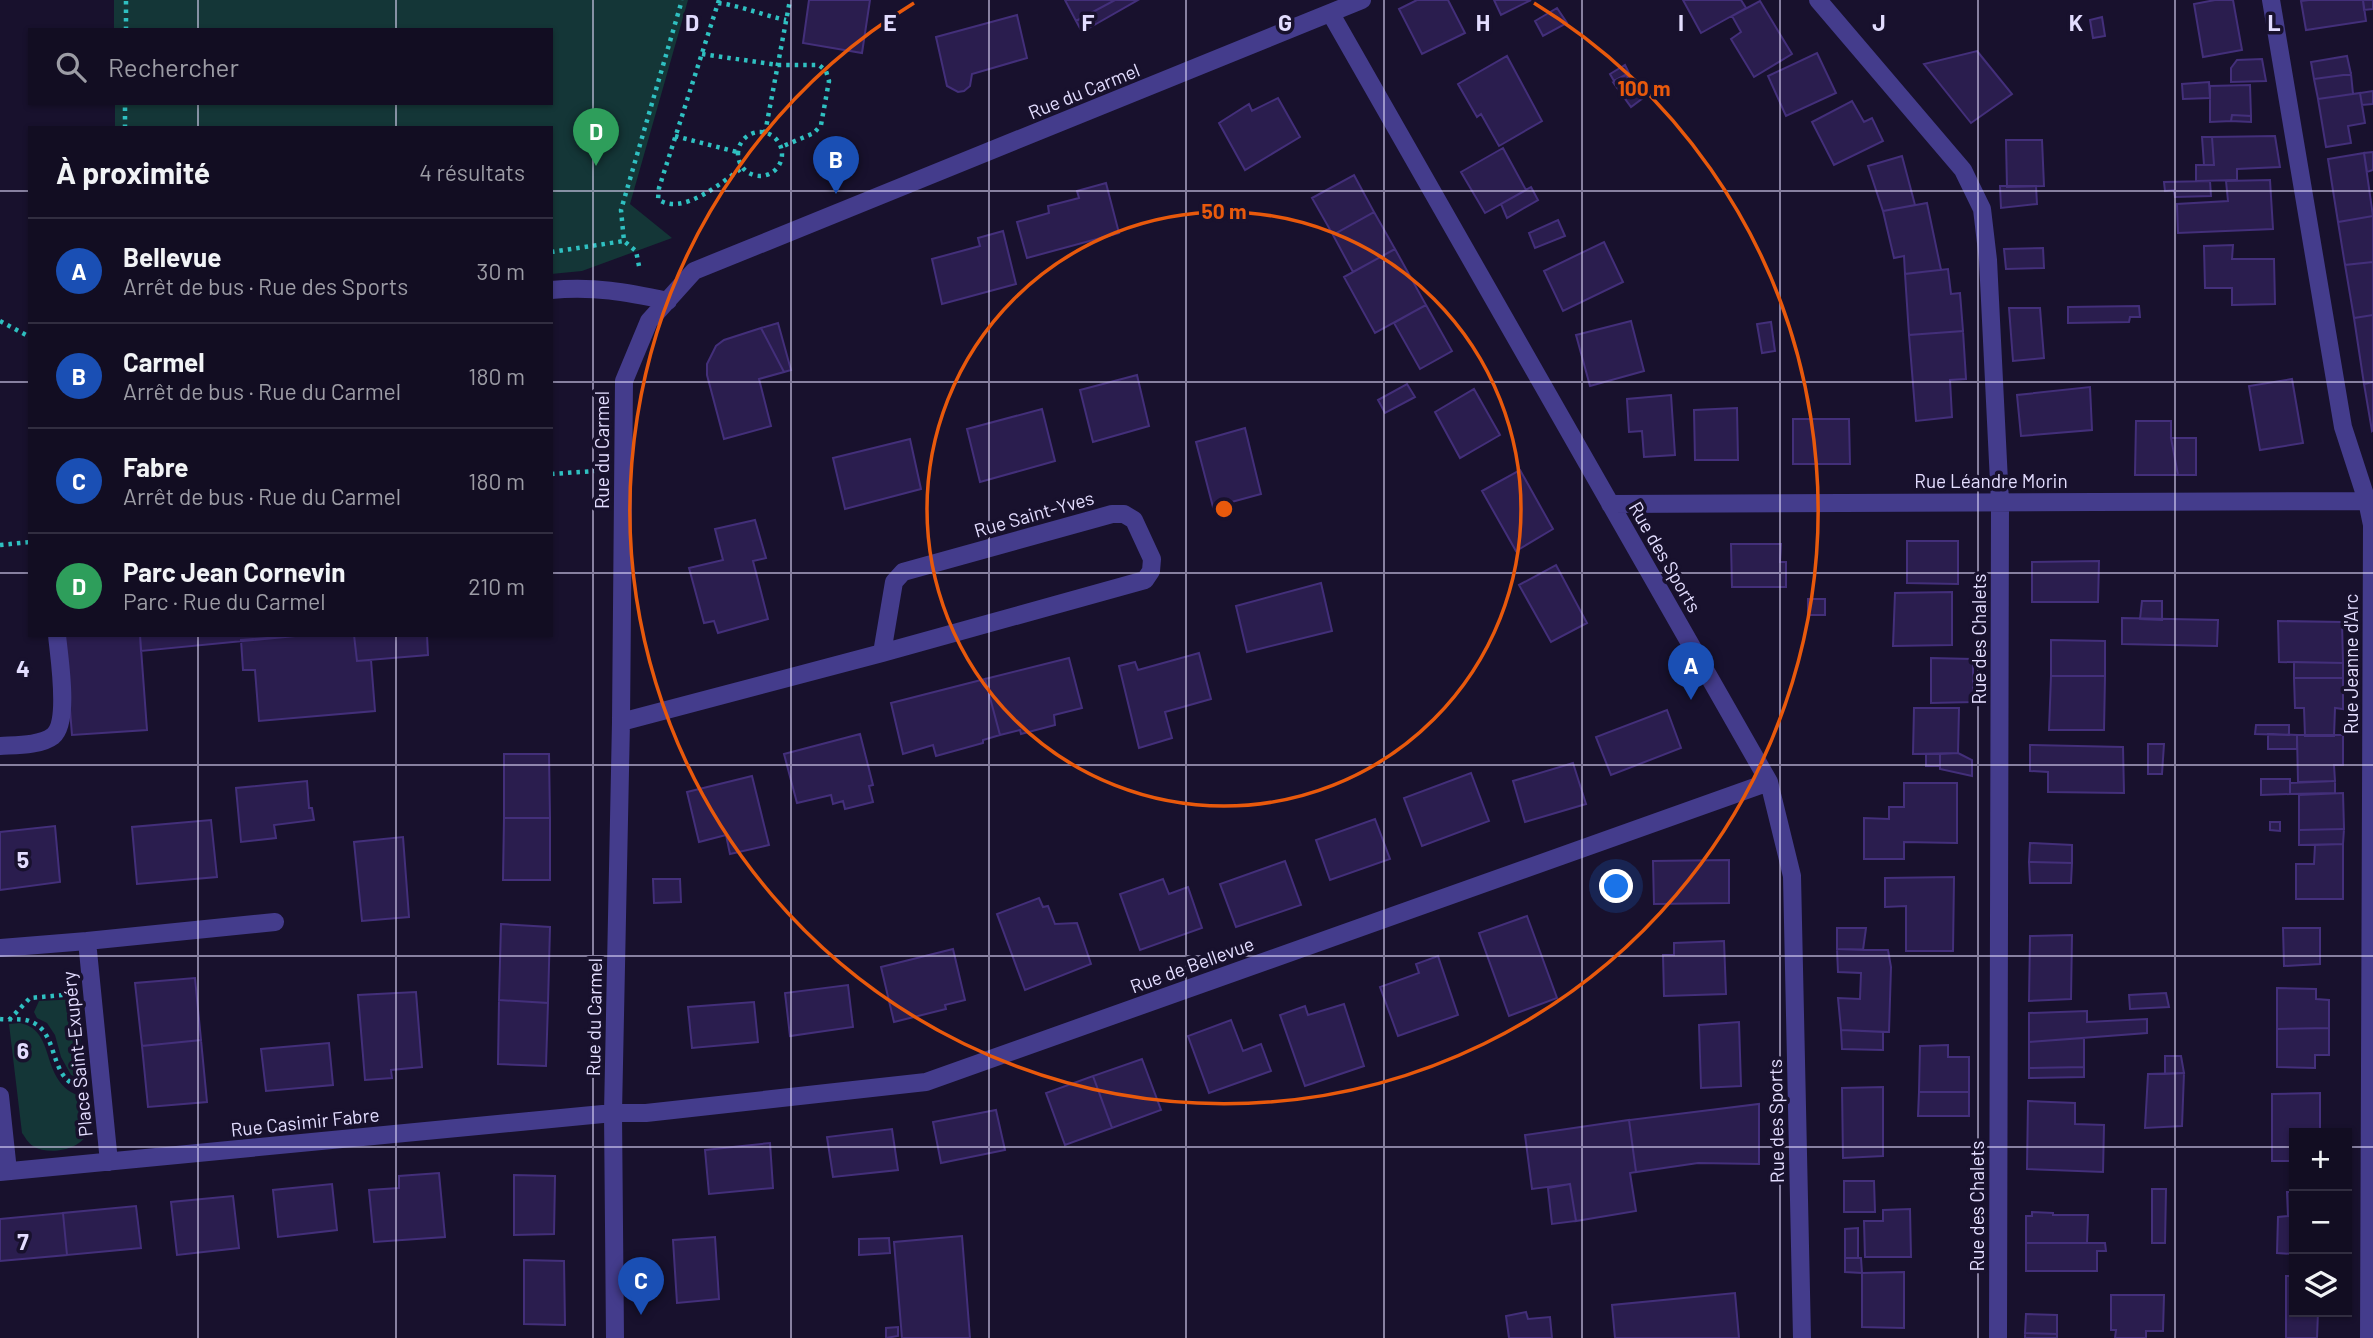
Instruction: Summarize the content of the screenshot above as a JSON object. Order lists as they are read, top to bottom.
{
  "streets": {
    "street": [
      "Rue du Carmel",
      "Rue Léandre Morin",
      "Rue Saint-Yves",
      "Rue des Sports",
      "Rue des Chalets",
      "Rue Jeanne d'Arc",
      "Rue de Bellevue",
      "Place Saint-Exupéry",
      "Rue Casimir Fabre"
    ]
  },
  "crossings": [
    ["Rue du Carmel", "Rue Saint-Yves"],
    ["Rue du Carmel", "Rue des Sports"],
    ["Rue du Carmel", "Rue de Bellevue"],
    ["Rue du Carmel", "Rue Casimir Fabre"],
    ["Rue Léandre Morin", "Rue des Sports"],
    ["Rue Léandre Morin", "Rue des Chalets"],
    ["Rue Léandre Morin", "Rue Jeanne d'Arc"],
    ["Rue des Sports", "Rue de Bellevue"],
    ["Rue de Bellevue", "Rue Casimir Fabre"],
    ["Place Saint-Exupéry", "Rue Casimir Fabre"]
  ],
  "page": {
    "search": "Rechercher",
    "pins": [
      "D",
      "B",
      "A",
      "C"
    ],
    "heading": ["À proximité", "4 résultats"],
    "list": [
      {
        "mark": "A",
        "name": "Bellevue",
        "note": "Arrêt de bus · Rue des Sports",
        "value": "30 m"
      },
      {
        "mark": "B",
        "name": "Carmel",
        "note": "Arrêt de bus · Rue du Carmel",
        "value": "180 m"
      },
      {
        "mark": "C",
        "name": "Fabre",
        "note": "Arrêt de bus · Rue du Carmel",
        "value": "180 m"
      },
      {
        "mark": "D",
        "name": "Parc Jean Cornevin",
        "note": "Parc · Rue du Carmel",
        "value": "210 m"
      }
    ],
    "map_buttons": ["+", "−"]
  },
  "grid": {
    "columns": [
      "D",
      "E",
      "F",
      "G",
      "H",
      "I",
      "J",
      "K",
      "L"
    ],
    "rows": [
      "4",
      "5",
      "6",
      "7"
    ]
  },
  "rings": ["100 m", "50 m"]
}
